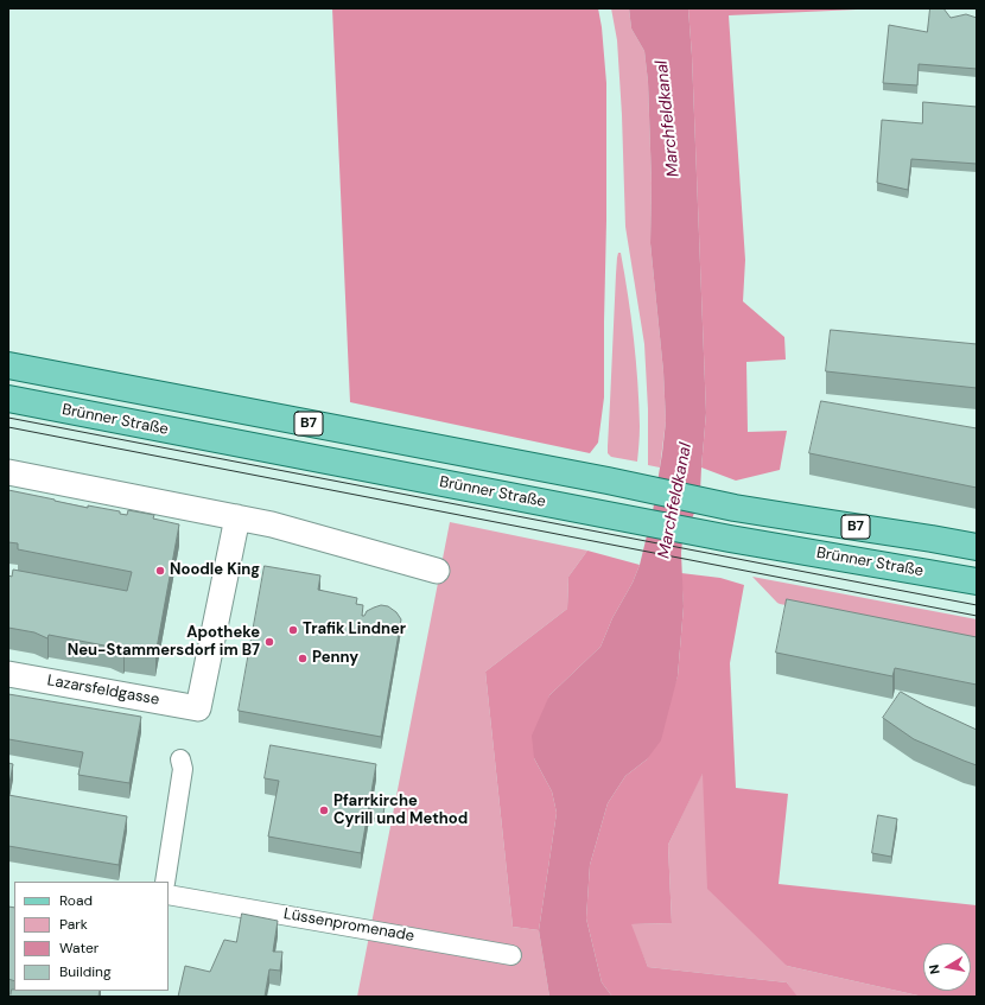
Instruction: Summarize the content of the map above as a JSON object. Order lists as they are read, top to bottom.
{
  "streets": {
    "main road": ["Brünner Straße", "B7"],
    "street": ["Lazarsfeldgasse", "Lüssenpromenade"]
  },
  "water": ["Marchfeldkanal"],
  "places": [
    "Noodle King",
    "Trafik Lindner",
    "Apotheke Neu-Stammersdorf im B7",
    "Penny",
    "Pfarrkirche Cyrill und Method"
  ],
  "legend": [
    "Road",
    "Park",
    "Water",
    "Building"
  ],
  "north": "left"
}
